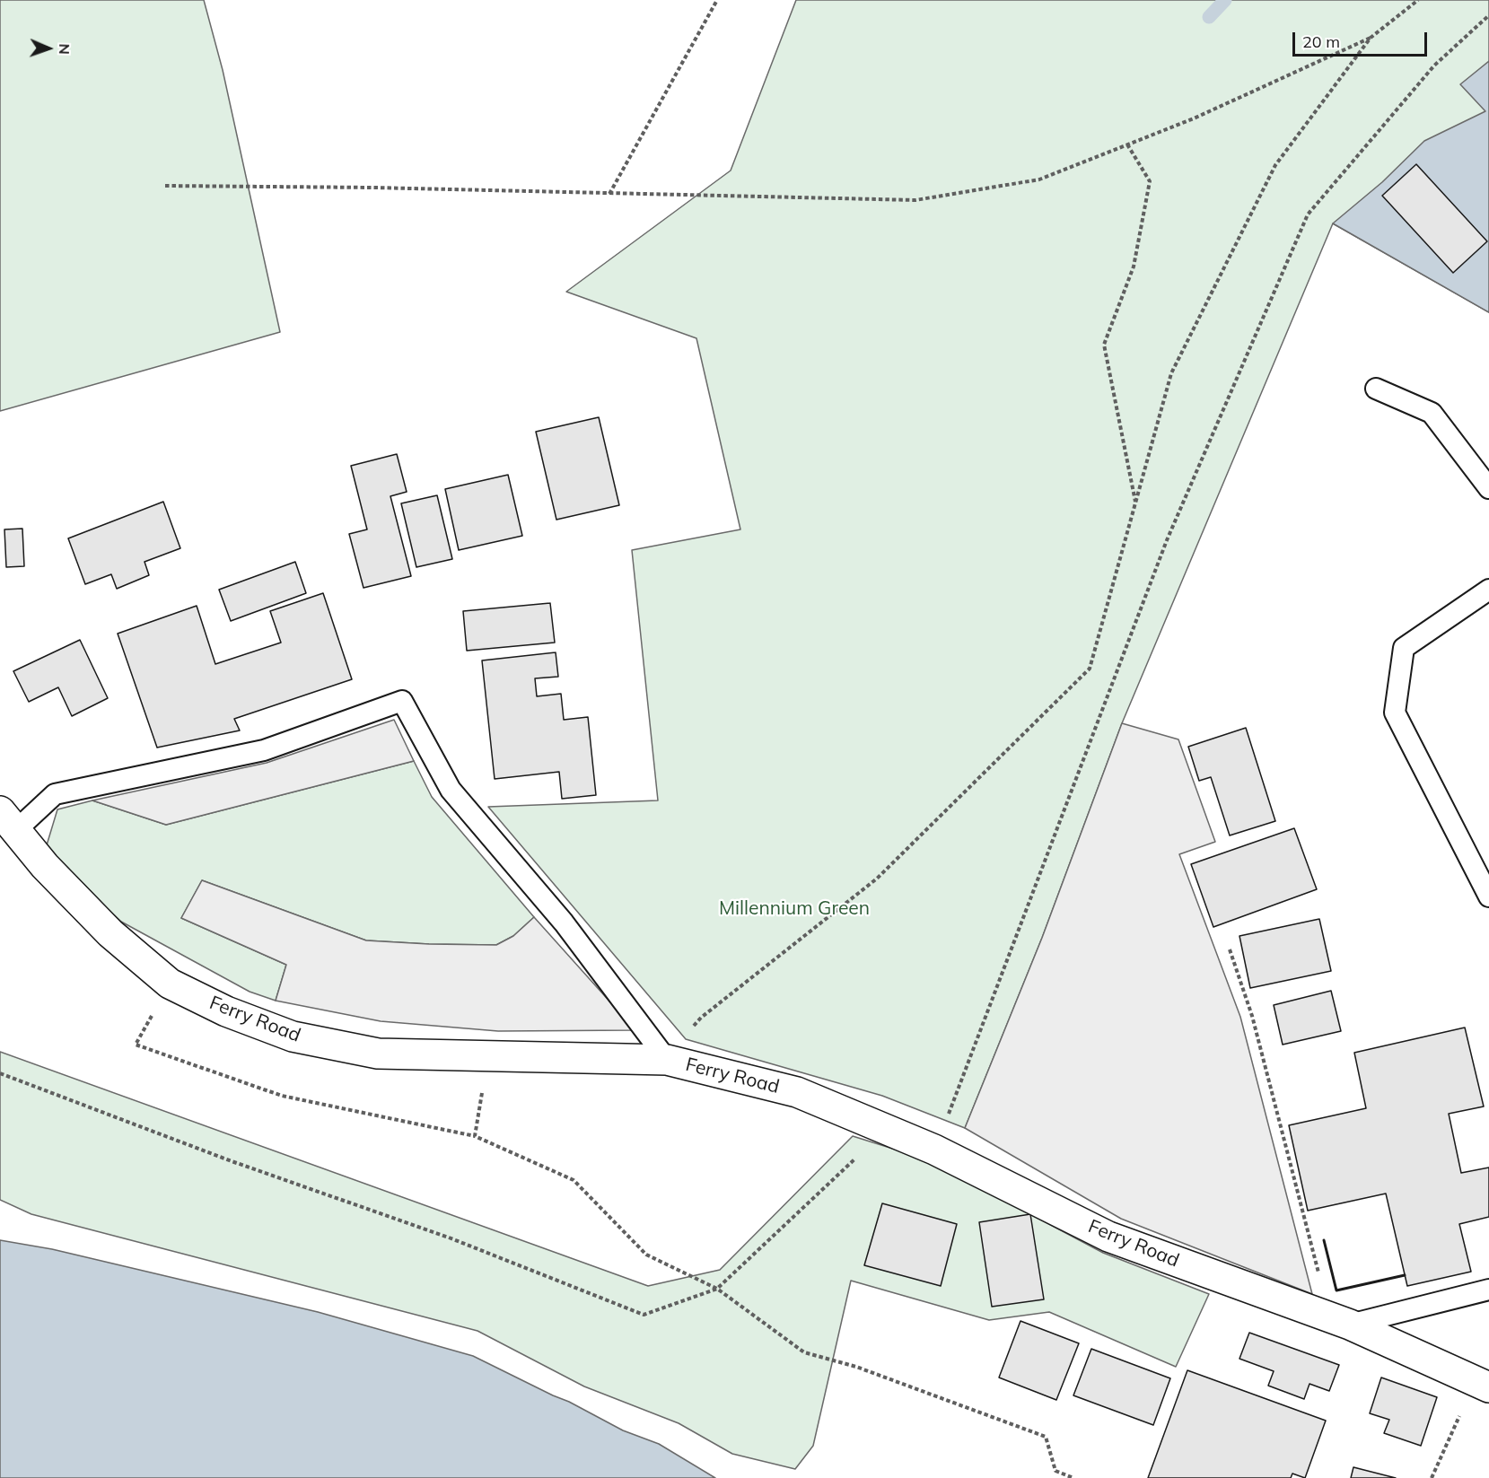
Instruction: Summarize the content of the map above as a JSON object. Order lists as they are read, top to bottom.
{
  "streets": {
    "street": ["Ferry Road"]
  },
  "parks": ["Millennium Green"],
  "scale_bar": "20 m",
  "north": "right"
}
